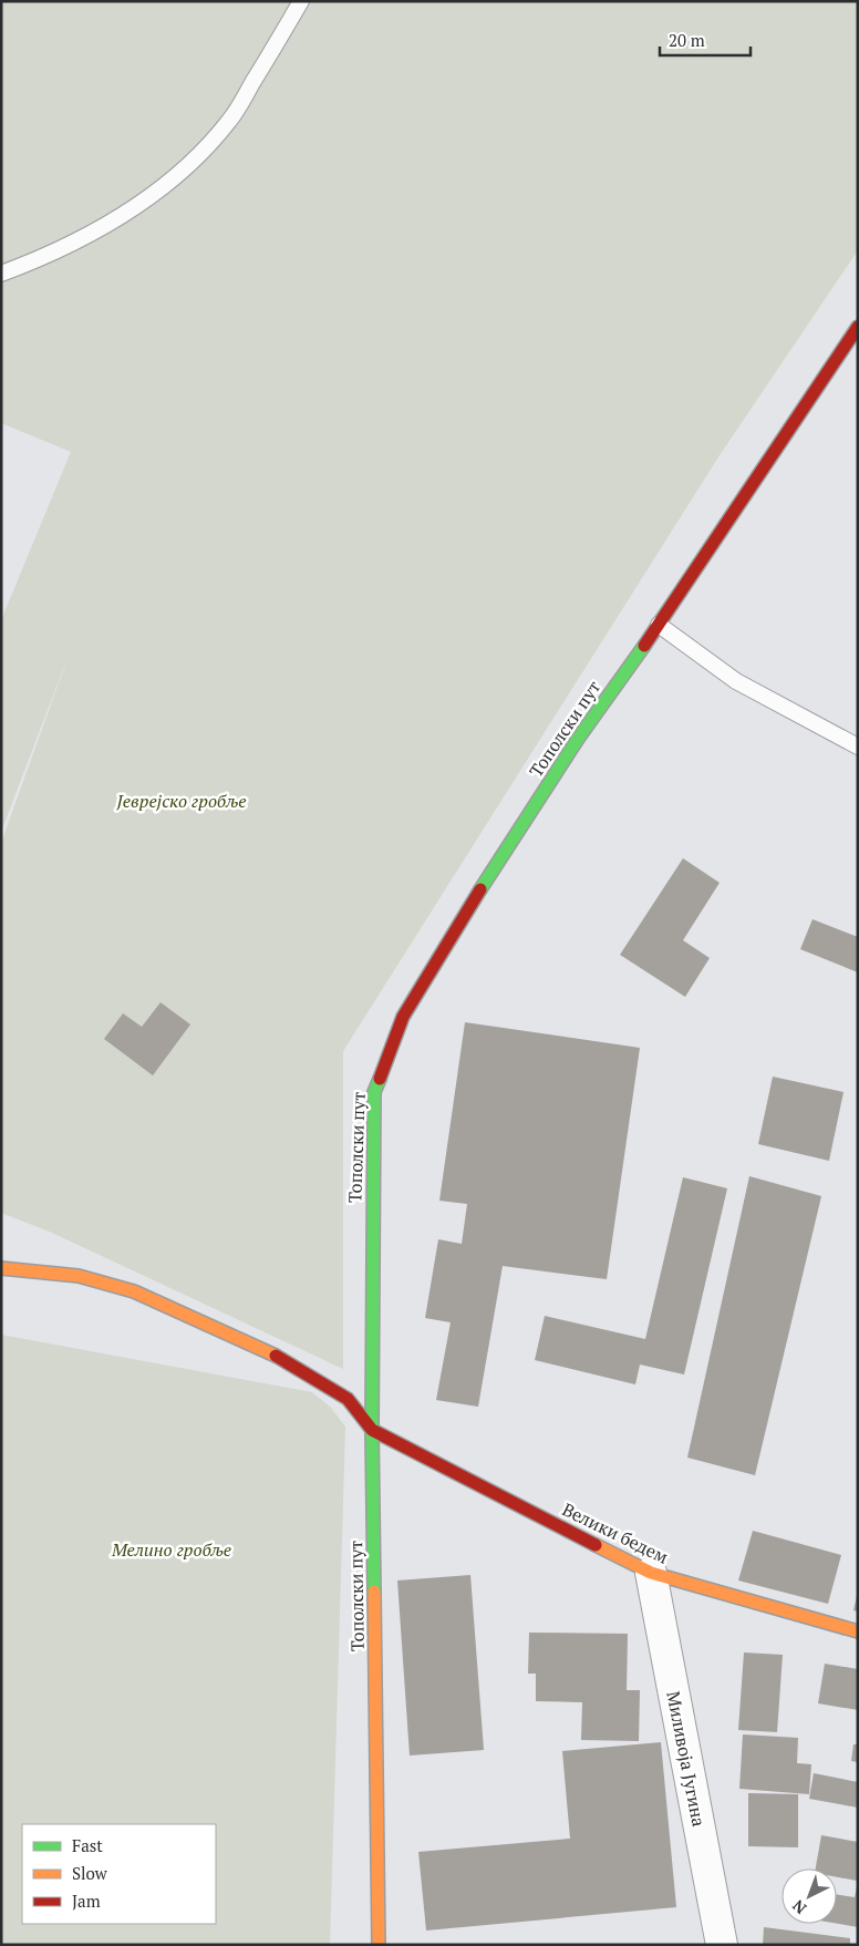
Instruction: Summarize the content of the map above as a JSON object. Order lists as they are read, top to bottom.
{
  "streets": {
    "street": ["Тополски пут", "Велики бедем", "Миливоја Југина"]
  },
  "crossings": [
    ["Тополски пут", "Велики бедем"],
    ["Велики бедем", "Миливоја Југина"]
  ],
  "parks": ["Јеврејско гробље", "Мелино гробље"],
  "legend": ["Fast", "Slow", "Jam"],
  "scale_bar": "20 m",
  "north": "bottom left"
}
